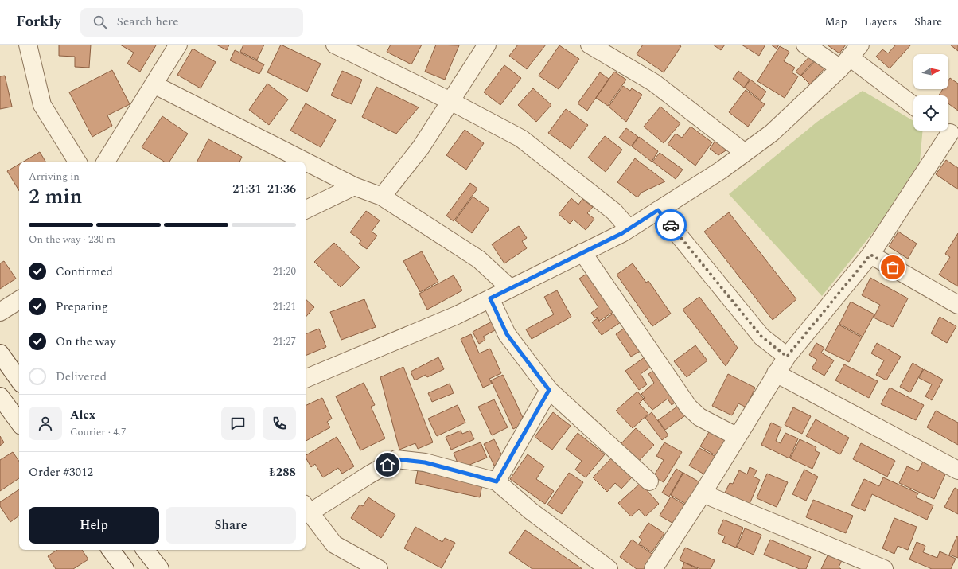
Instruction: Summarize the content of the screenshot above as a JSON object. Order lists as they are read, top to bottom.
{
  "north": "right",
  "page": {
    "header": "Forkly",
    "search": "Search here",
    "nav": ["Map", "Layers", "Share"],
    "heading": ["2 min", "Arriving in", "21:31–21:36"],
    "panel": [
      "Alex",
      "Courier · 4.7",
      "Order #3012",
      "₺288"
    ],
    "bar": "On the way · 230 m",
    "list": [
      ["Confirmed", "21:20"],
      ["Preparing", "21:21"],
      ["On the way", "21:27"],
      "Delivered"
    ],
    "buttons": ["Help", "Share"]
  }
}
